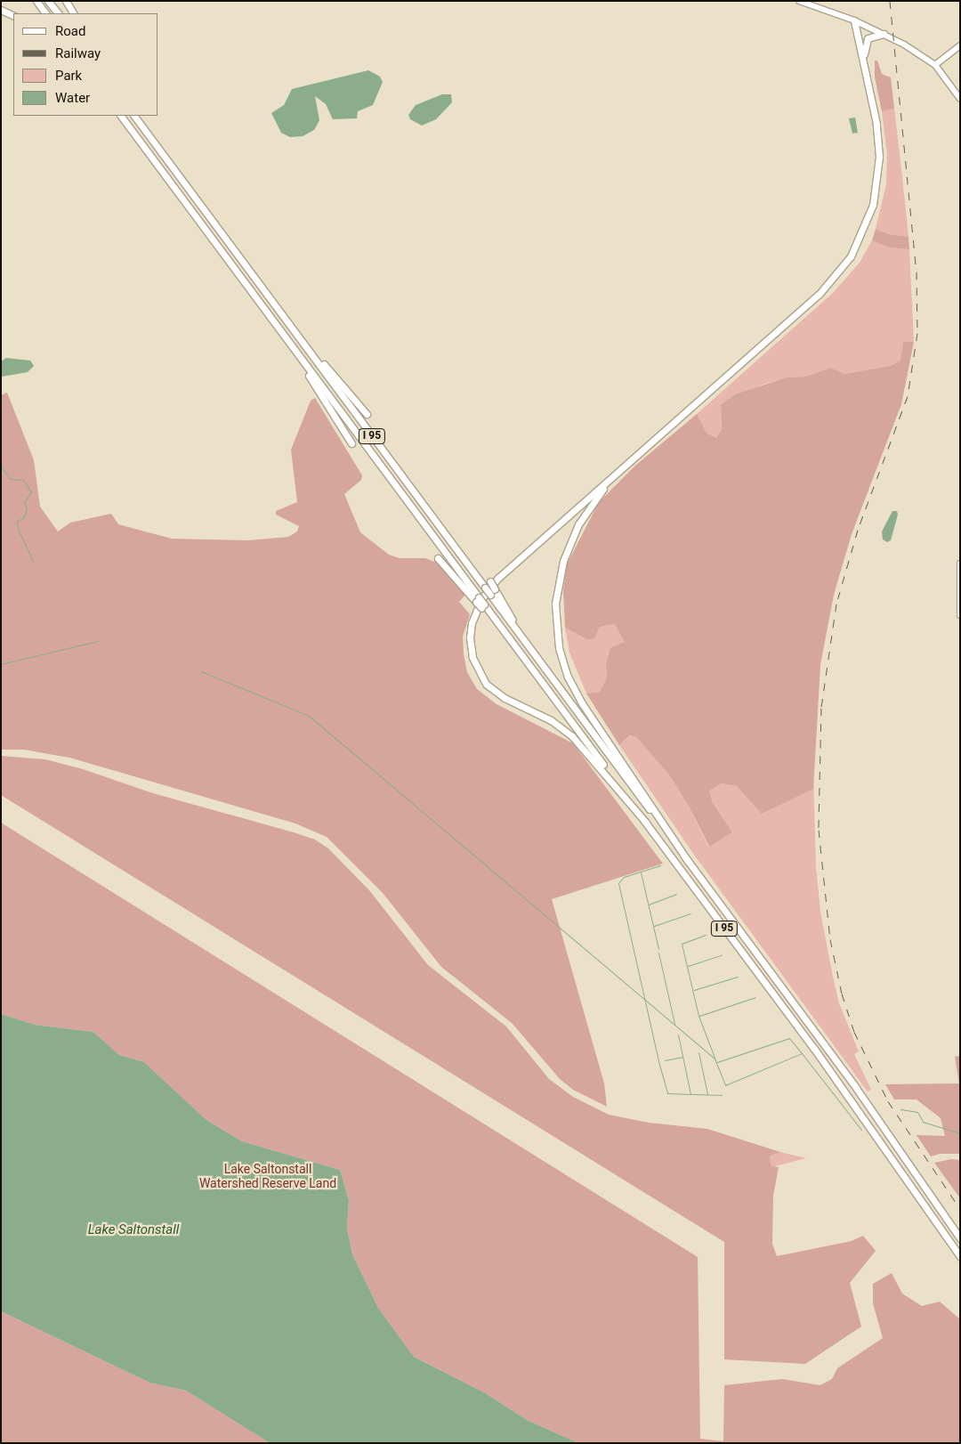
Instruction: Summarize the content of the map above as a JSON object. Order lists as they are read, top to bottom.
{
  "streets": {
    "highway": ["I 95"]
  },
  "water": ["Lake Saltonstall"],
  "parks": ["Lake Saltonstall Watershed Reserve Land"],
  "legend": [
    "Road",
    "Railway",
    "Park",
    "Water"
  ]
}
